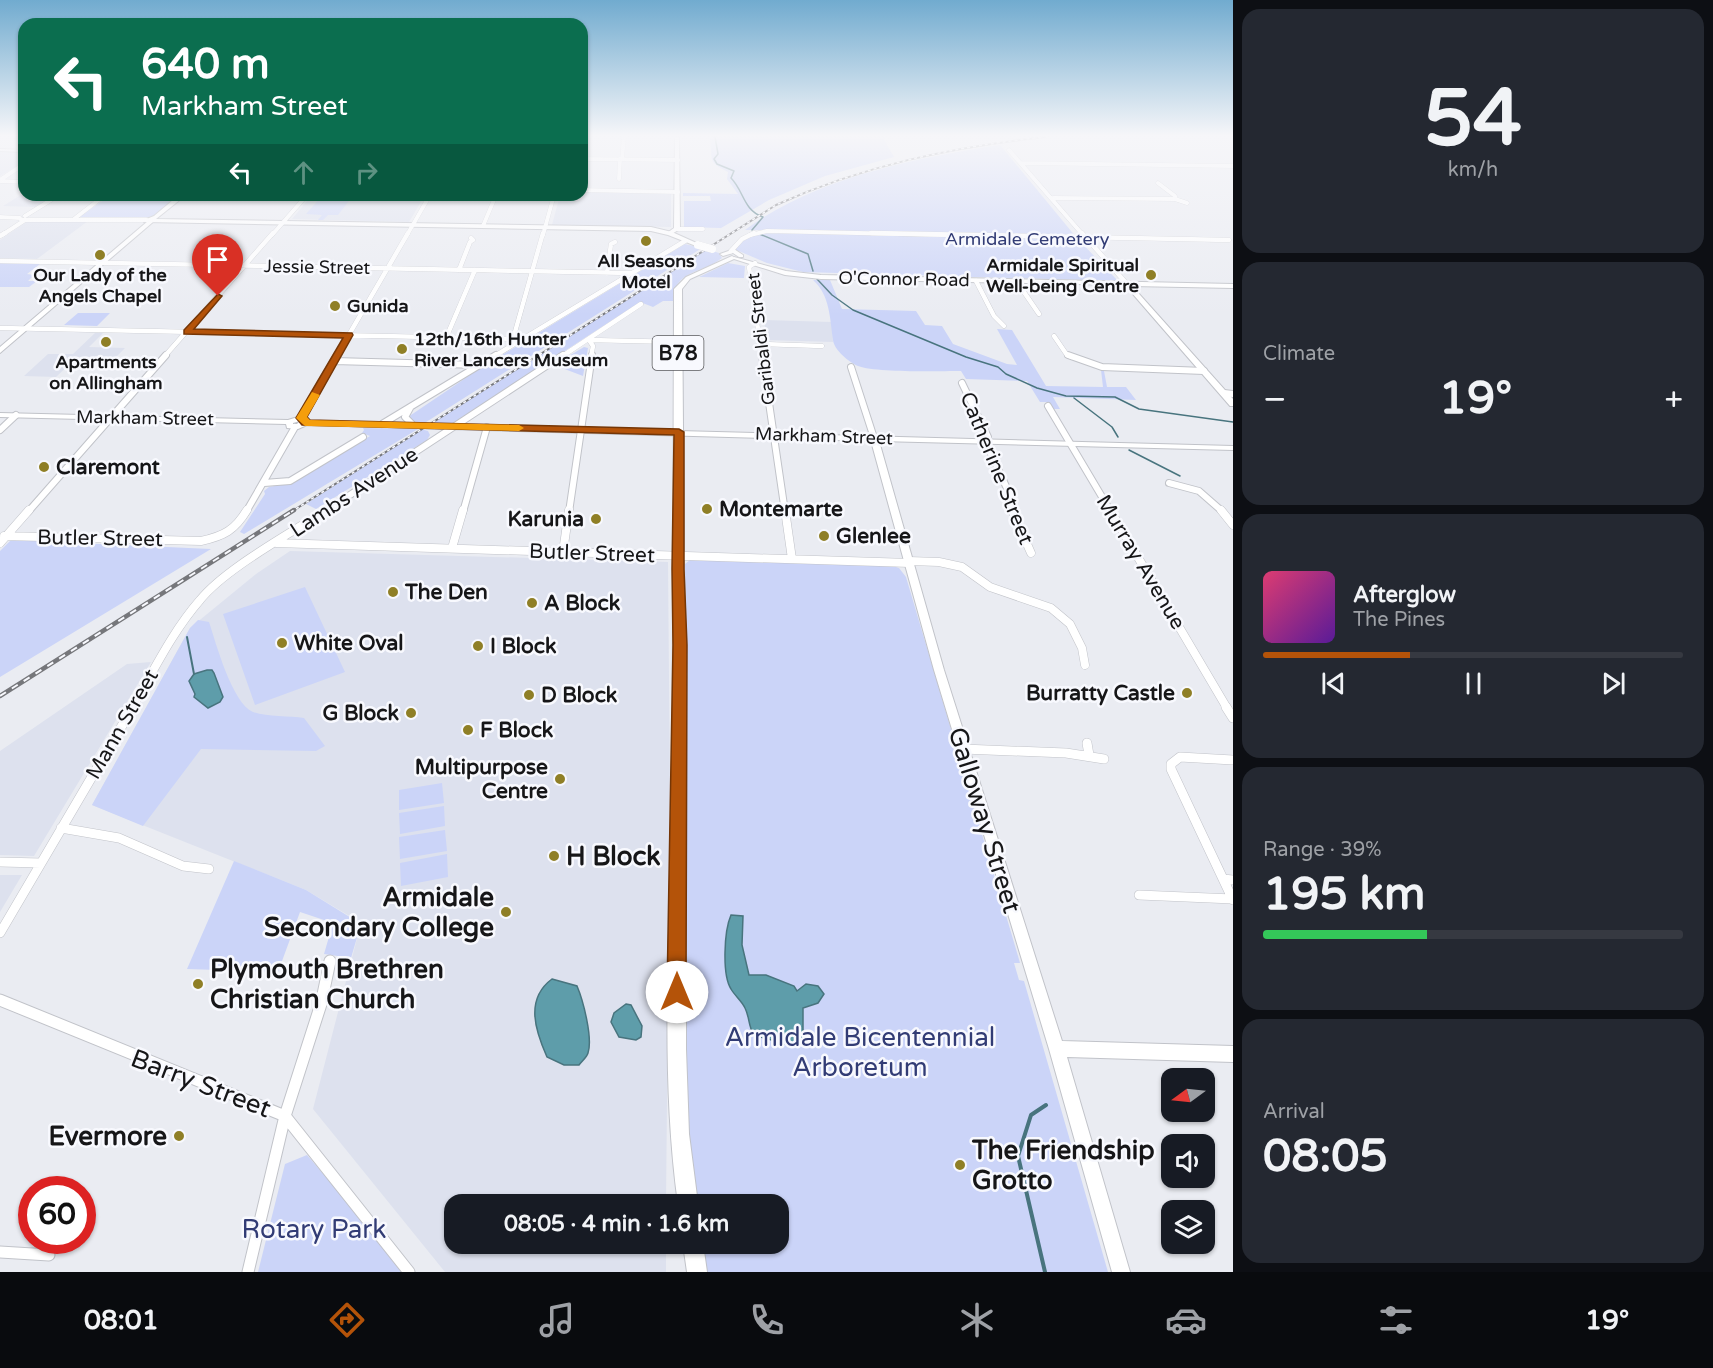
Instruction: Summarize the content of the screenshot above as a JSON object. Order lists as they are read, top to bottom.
{
  "streets": {
    "main road": ["B78"],
    "street": [
      "Jessie Street",
      "O'Connor Road",
      "Garibaldi Street",
      "Markham Street",
      "Catherine Street",
      "Lambs Avenue",
      "Butler Street",
      "Murray Avenue",
      "Mann Street",
      "Galloway Street",
      "Barry Street"
    ]
  },
  "crossings": [
    ["O'Connor Road", "Garibaldi Street"],
    ["O'Connor Road", "B78"],
    ["Garibaldi Street", "Markham Street"],
    ["Garibaldi Street", "Butler Street"],
    ["B78", "Markham Street"],
    ["B78", "Butler Street"],
    ["Markham Street", "Catherine Street"],
    ["Markham Street", "Lambs Avenue"],
    ["Markham Street", "Murray Avenue"],
    ["Markham Street", "Galloway Street"],
    ["Lambs Avenue", "Butler Street"],
    ["Lambs Avenue", "Mann Street"],
    ["Butler Street", "Mann Street"],
    ["Butler Street", "Galloway Street"]
  ],
  "parks": ["Armidale Cemetery", "Armidale Bicentennial Arboretum", "Rotary Park"],
  "places": [
    "All Seasons Motel",
    "Our Lady of the Angels Chapel",
    "Armidale Spiritual Well-being Centre",
    "Gunida",
    "Apartments on Allingham",
    "12th/16th Hunter River Lancers Museum",
    "Claremont",
    "Montemarte",
    "Karunia",
    "Glenlee",
    "The Den",
    "A Block",
    "White Oval",
    "I Block",
    "Burratty Castle",
    "D Block",
    "G Block",
    "F Block",
    "Multipurpose Centre",
    "H Block",
    "Armidale Secondary College",
    "Plymouth Brethren Christian Church",
    "Evermore",
    "The Friendship Grotto"
  ],
  "north": "left",
  "page": {
    "tile": [
      ["54", "km/h"],
      "Climate",
      ["Range · 39%", "195 km"],
      ["Arrival", "08:05"]
    ],
    "turn": ["640 m", "Markham Street"],
    "heat": ["−", "19°", "+"],
    "song": ["Afterglow", "The Pines"],
    "limit": "60",
    "trip": "08:05 · 4 min · 1.6 km",
    "tabs": ["08:01", "19°"]
  }
}
